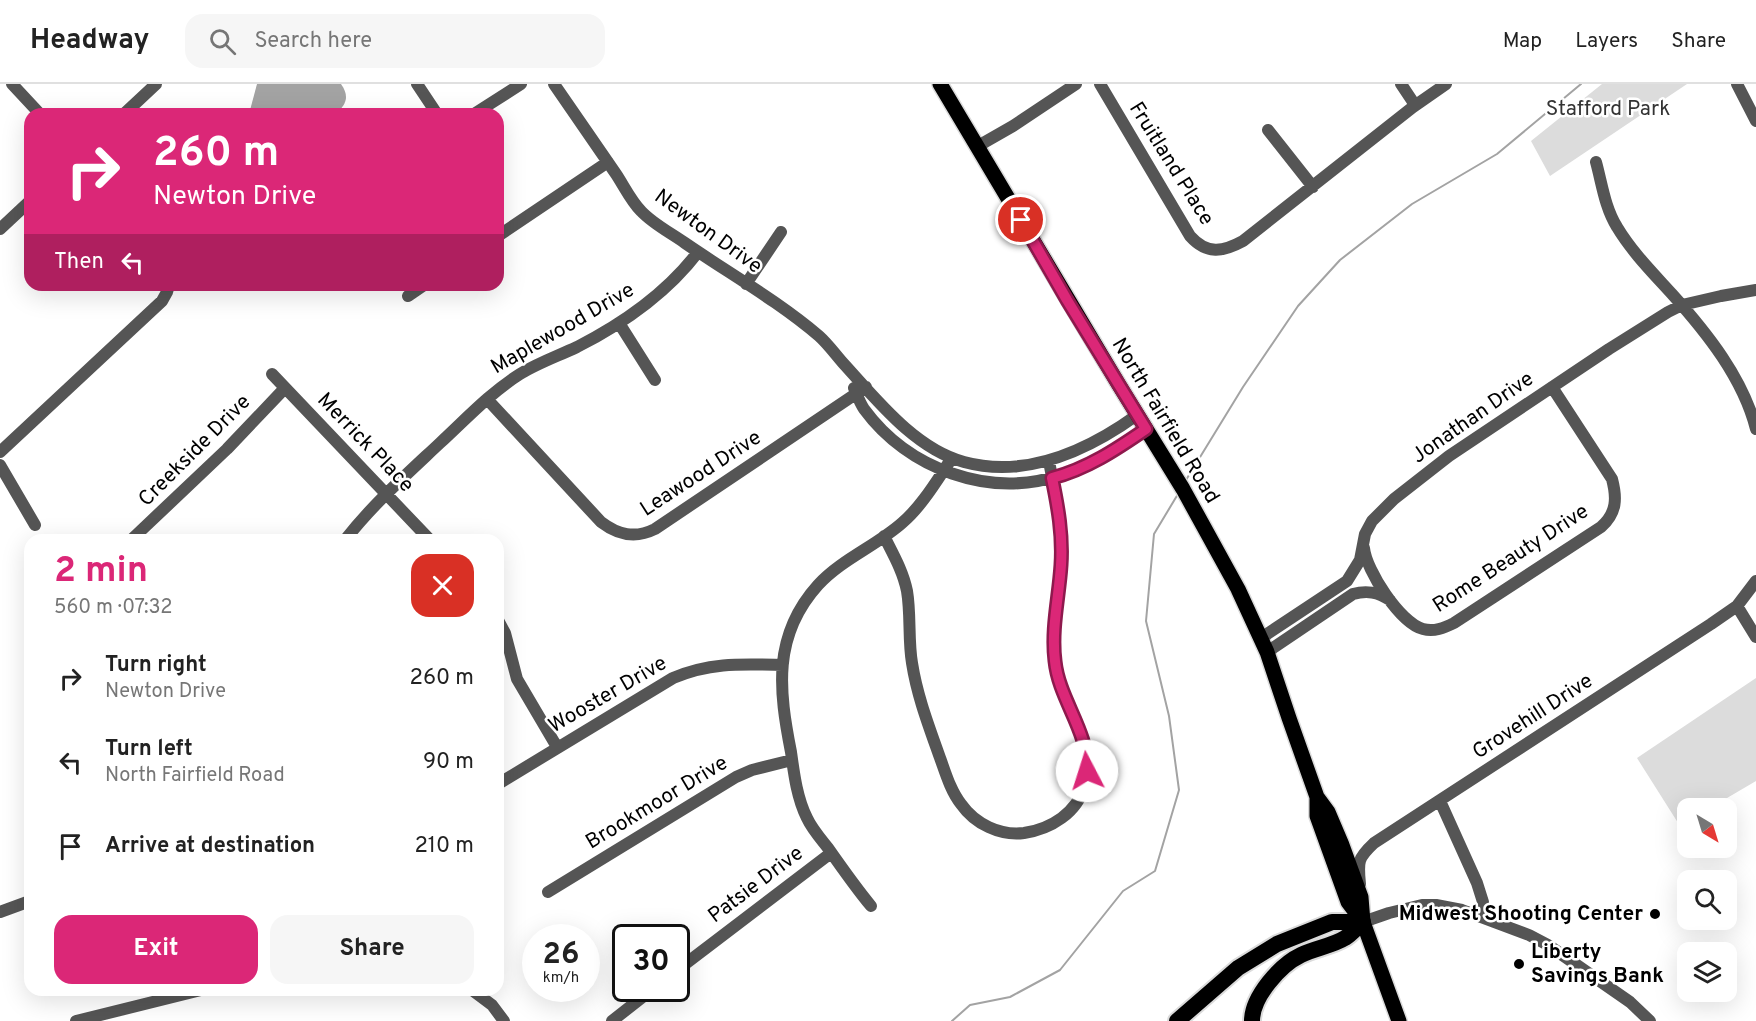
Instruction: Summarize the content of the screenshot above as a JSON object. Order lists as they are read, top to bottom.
{
  "streets": {
    "main road": ["North Fairfield Road"],
    "street": [
      "Fruitland Place",
      "Newton Drive",
      "Maplewood Drive",
      "Jonathan Drive",
      "Merrick Place",
      "Creekside Drive",
      "Leawood Drive",
      "Rome Beauty Drive",
      "Wooster Drive",
      "Grovehill Drive",
      "Brookmoor Drive",
      "Patsie Drive"
    ]
  },
  "crossings": [
    ["Newton Drive", "Maplewood Drive"],
    ["Newton Drive", "North Fairfield Road"],
    ["Newton Drive", "Leawood Drive"],
    ["Maplewood Drive", "Merrick Place"],
    ["Maplewood Drive", "Leawood Drive"],
    ["Jonathan Drive", "North Fairfield Road"],
    ["Jonathan Drive", "Rome Beauty Drive"],
    ["North Fairfield Road", "Grovehill Drive"],
    ["Merrick Place", "Creekside Drive"]
  ],
  "parks": ["Stafford Park"],
  "places": ["Midwest Shooting Center", "Liberty Savings Bank"],
  "north": "bottom right",
  "page": {
    "header": "Headway",
    "search": "Search here",
    "nav": ["Map", "Layers", "Share"],
    "turn": ["260 m", "Newton Drive"],
    "then": "Then",
    "heading": ["2 min", "560 m · 07:32"],
    "list": [
      {
        "name": "Turn right",
        "note": "Newton Drive",
        "value": "260 m"
      },
      {
        "name": "Turn left",
        "note": "North Fairfield Road",
        "value": "90 m"
      },
      {
        "name": "Arrive at destination",
        "value": "210 m"
      }
    ],
    "buttons": ["Exit", "Share"],
    "speed": "26 km/h",
    "limit": "30"
  }
}
